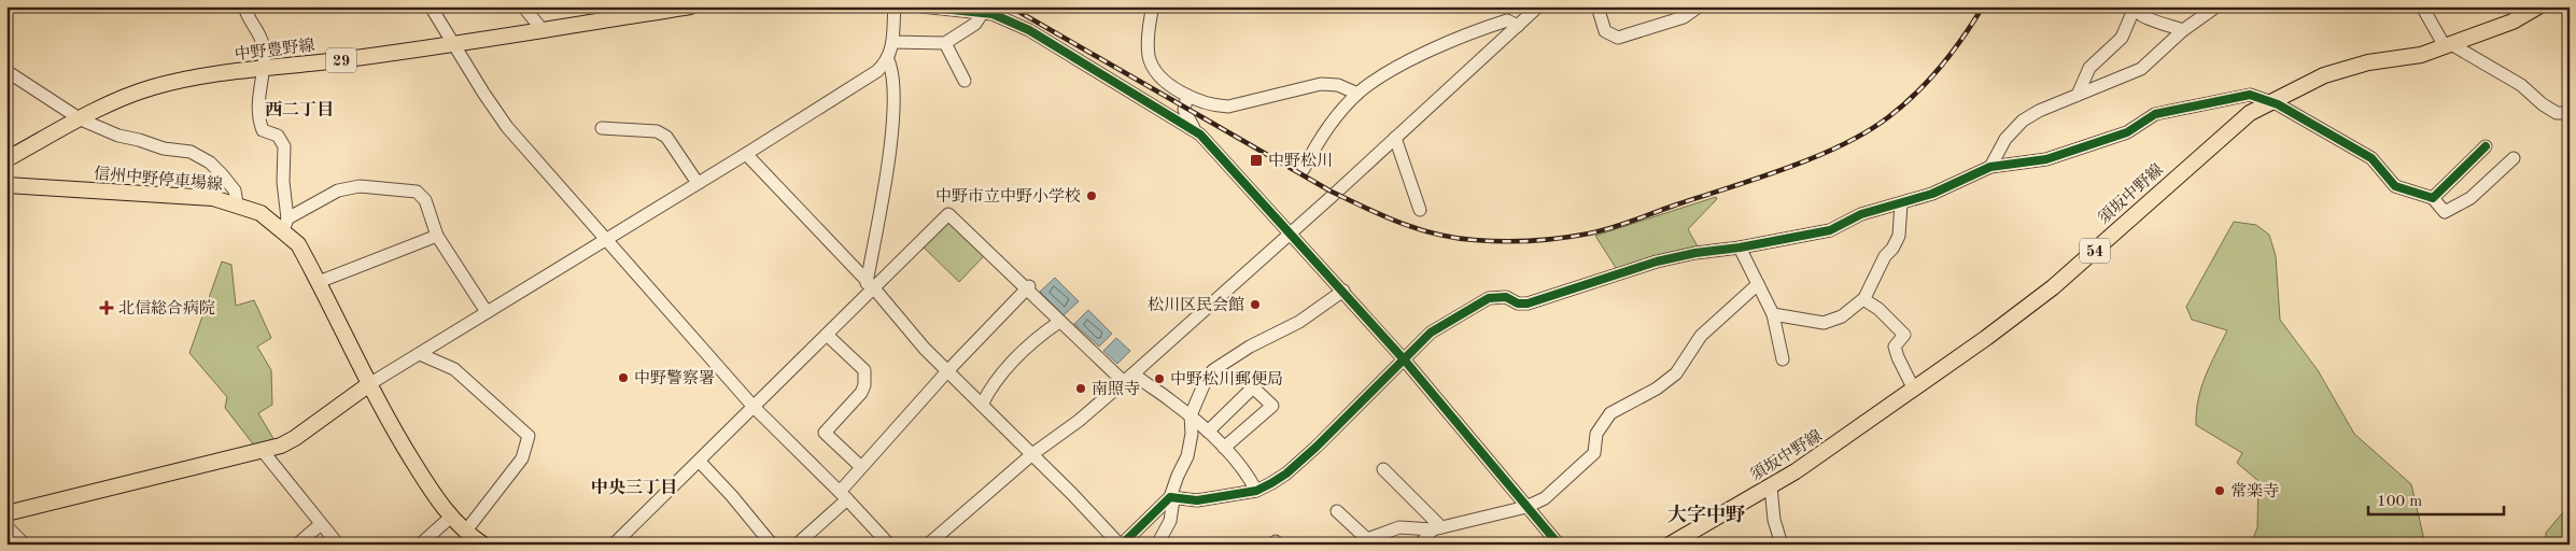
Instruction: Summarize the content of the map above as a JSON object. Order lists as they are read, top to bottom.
{
  "streets": {
    "main road": [
      "中野豊野線",
      "29",
      "信州中野停車場線",
      "須坂中野線",
      "54"
    ]
  },
  "districts": ["西二丁目", "中央三丁目", "大字中野"],
  "places": {
    "transit": ["中野松川"],
    "other": [
      "中野市立中野小学校",
      "松川区民会館",
      "中野警察署",
      "中野松川郵便局",
      "南照寺",
      "常楽寺"
    ],
    "health": ["北信総合病院"]
  },
  "scale_bar": "100 m"
}
